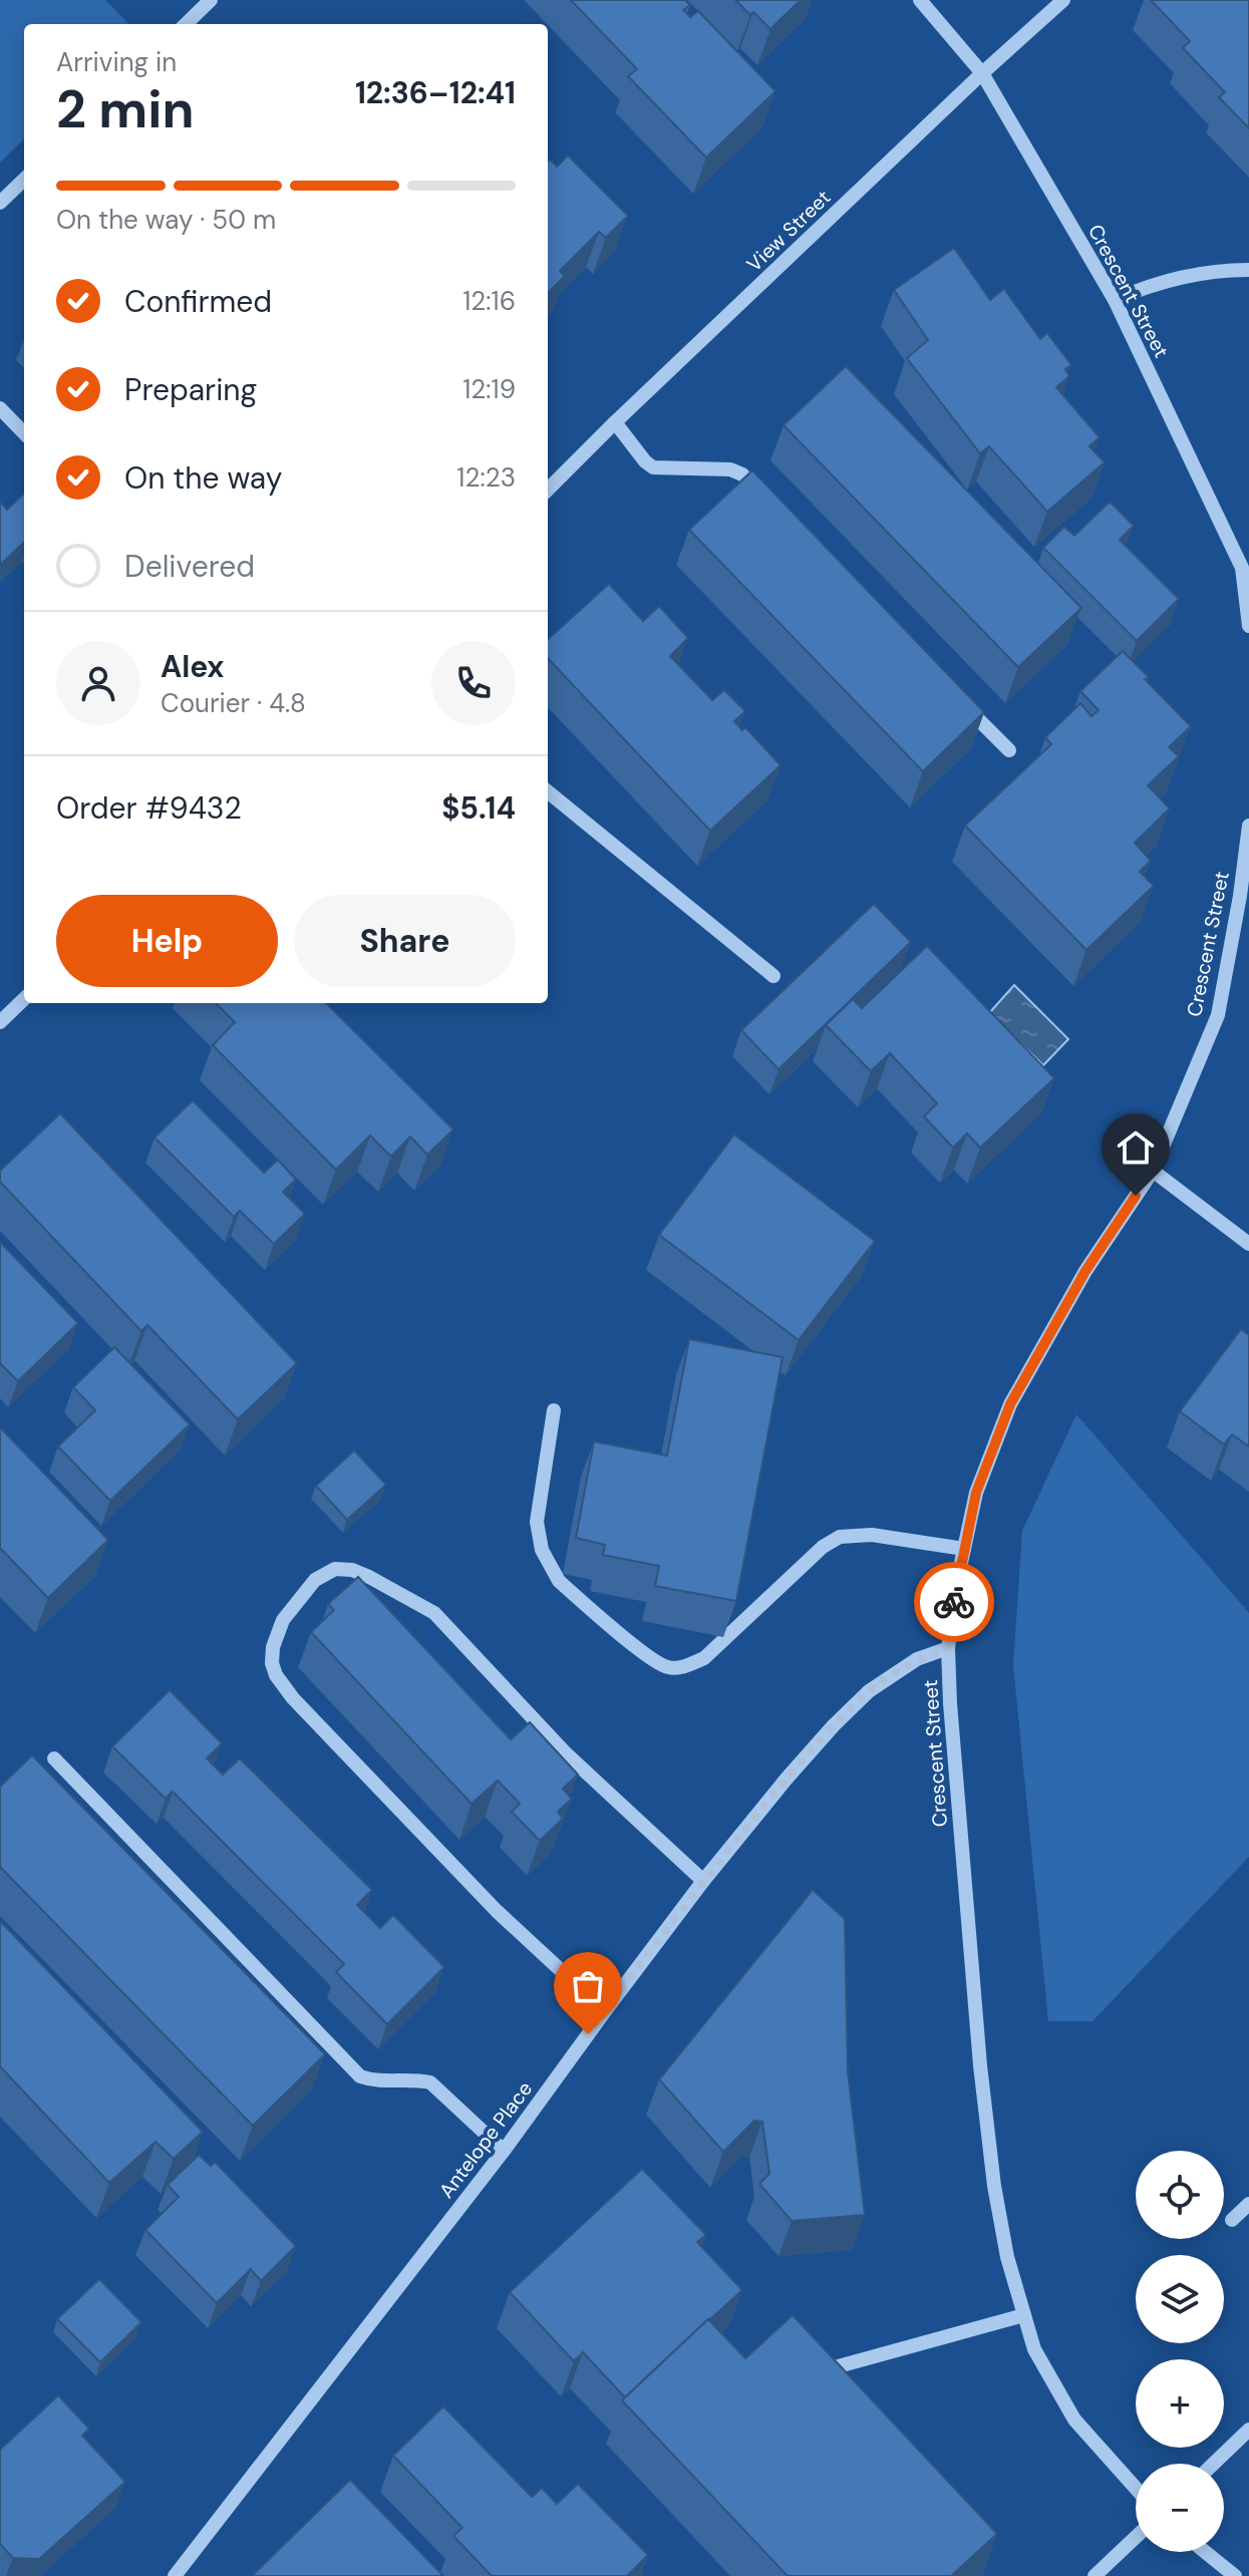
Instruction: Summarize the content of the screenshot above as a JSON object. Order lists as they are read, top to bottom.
{
  "streets": {
    "street": ["View Street", "Crescent Street", "Antelope Place"]
  },
  "crossings": [
    ["View Street", "Crescent Street"],
    ["Crescent Street", "Antelope Place"]
  ],
  "page": {
    "heading": ["2 min", "Arriving in", "12:36–12:41"],
    "panel": [
      "Alex",
      "Courier · 4.8",
      "Order #9432",
      "$5.14"
    ],
    "bar": "On the way · 50 m",
    "list": [
      ["Confirmed", "12:16"],
      ["Preparing", "12:19"],
      ["On the way", "12:23"],
      "Delivered"
    ],
    "buttons": ["Help", "Share"],
    "map_buttons": ["+", "−"]
  }
}
